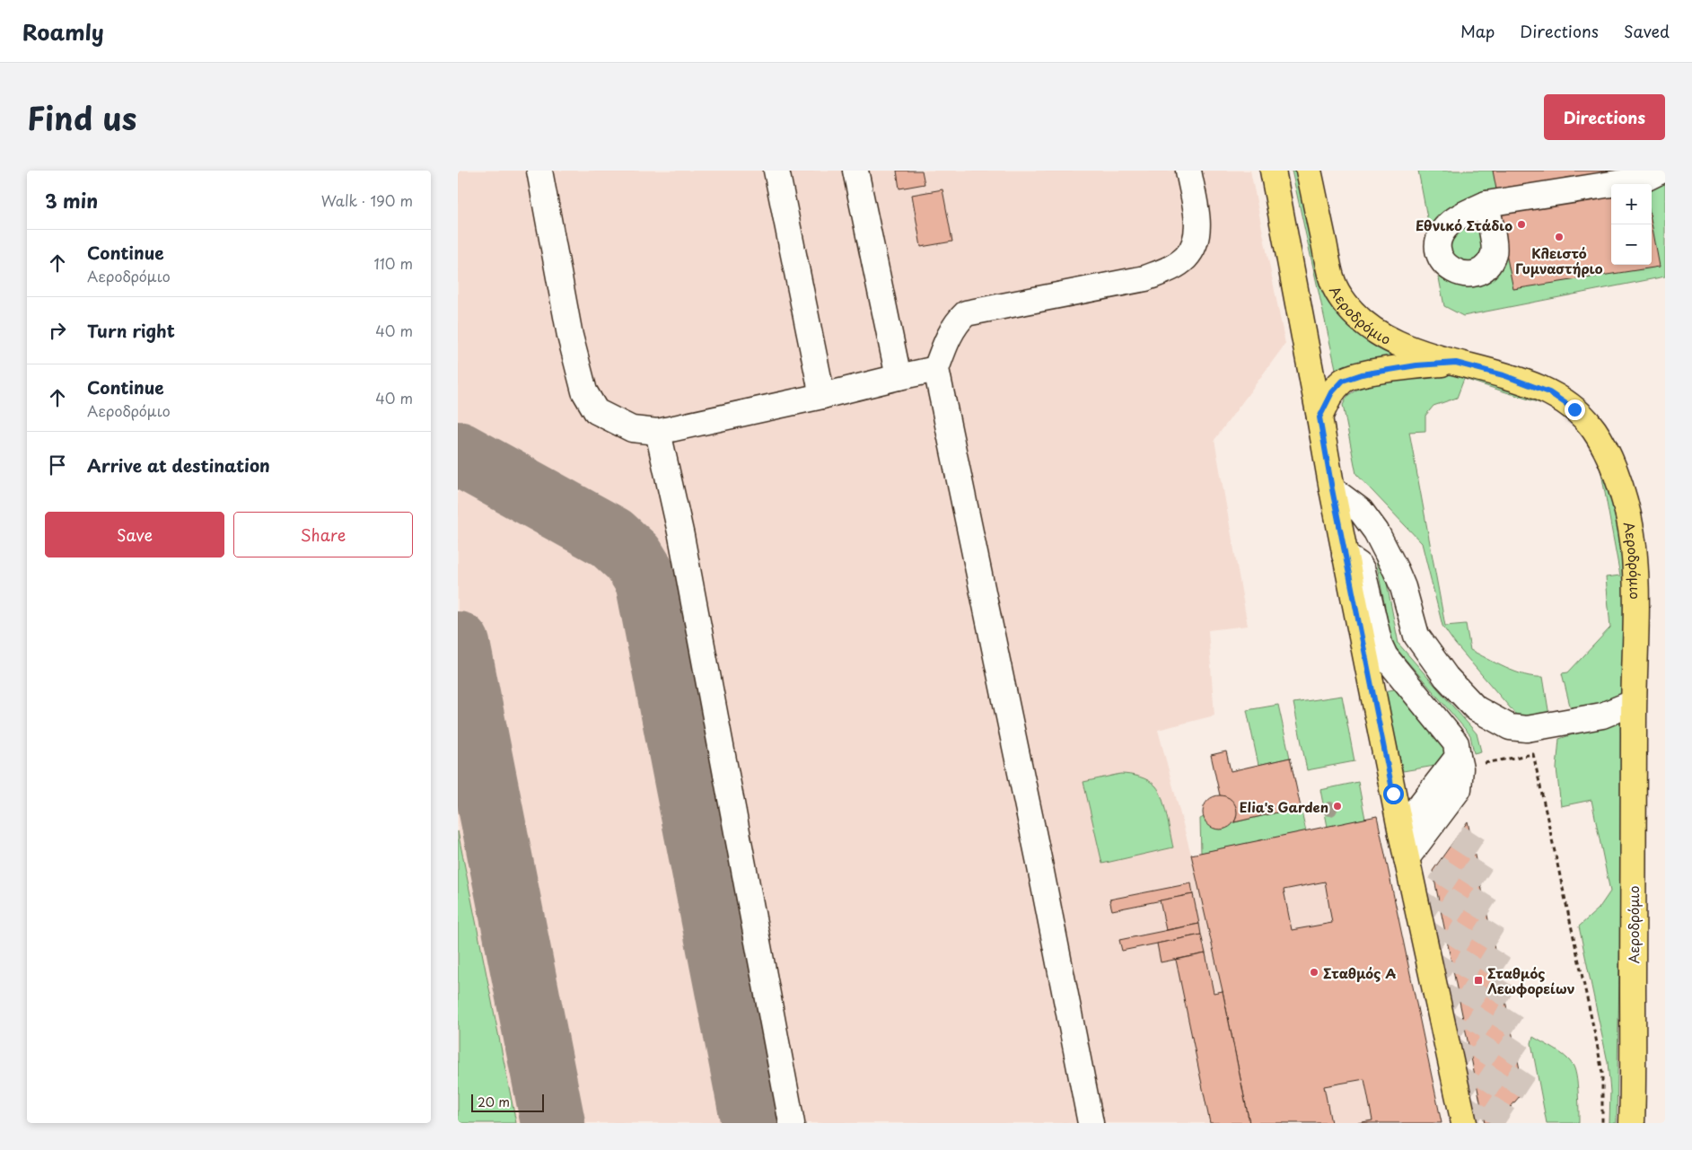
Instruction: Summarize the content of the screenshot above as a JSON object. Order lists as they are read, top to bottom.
{
  "streets": {
    "main road": ["Αεροδρόμιο"]
  },
  "places": {
    "other": [
      "Εθνικό Στάδιο",
      "Κλειστό Γυμναστήριο",
      "Elia's Garden",
      "Σταθμός Α"
    ],
    "transit": ["Σταθμός Λεωφορείων"]
  },
  "scale_bar": "20 m",
  "page": {
    "header": "Roamly",
    "nav": ["Map", "Directions", "Saved"],
    "title": "Find us",
    "buttons": [
      "Directions",
      ["Save", "Share"]
    ],
    "heading": ["3 min", "Walk · 190 m"],
    "map_buttons": ["+", "−"],
    "list": [
      ["Continue", "Αεροδρόμιο", "110 m"],
      ["Turn right", "40 m"],
      ["Continue", "Αεροδρόμιο", "40 m"],
      "Arrive at destination"
    ],
    "scale": "20 m"
  }
}
